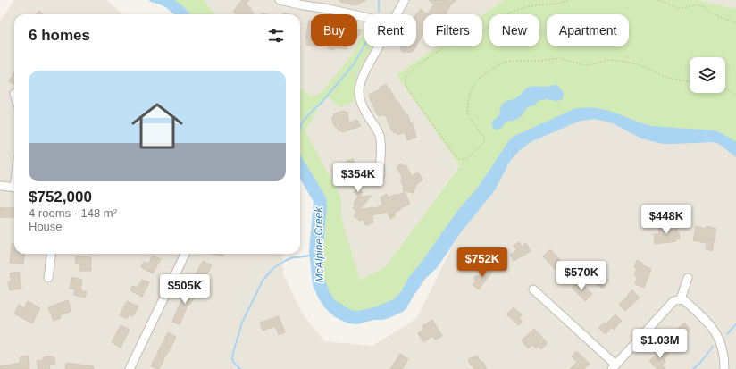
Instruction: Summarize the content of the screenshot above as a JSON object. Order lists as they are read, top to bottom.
{
  "water": ["McAlpine Creek"],
  "page": {
    "chip": [
      "Buy",
      "Rent",
      "Filters",
      "New",
      "Apartment"
    ],
    "heading": "6 homes",
    "list": [
      {
        "name": "$752,000",
        "note": "4 rooms · 148 m² · House"
      }
    ],
    "price": [
      "$354K",
      "$448K",
      "$752K",
      "$570K",
      "$505K",
      "$1.03M"
    ]
  }
}
